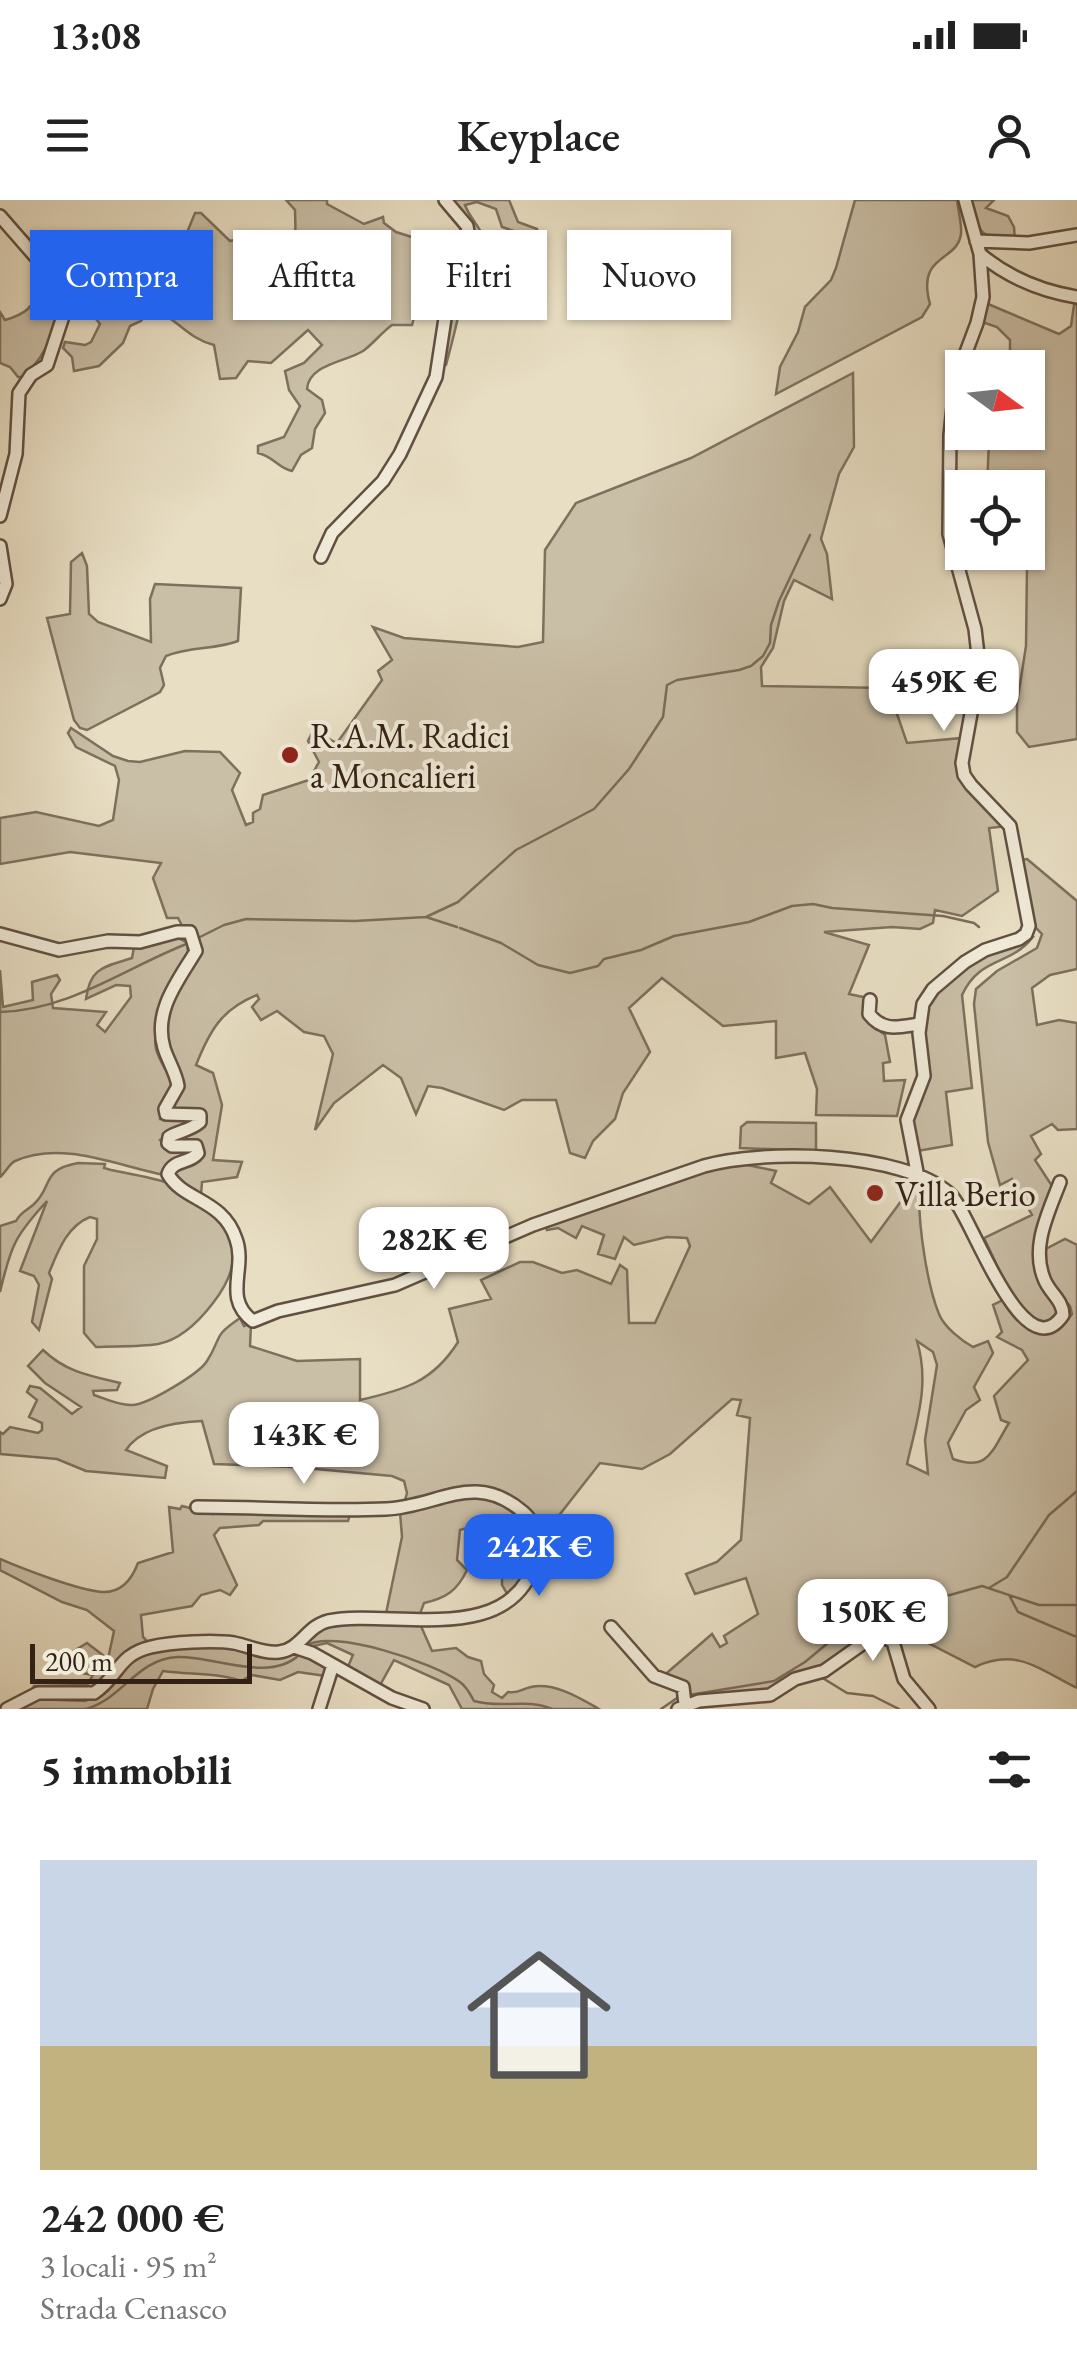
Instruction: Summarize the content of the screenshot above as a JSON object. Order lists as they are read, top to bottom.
{
  "places": ["R.A.M. Radici a Moncalieri", "Villa Berio"],
  "scale_bar": "200 m",
  "north": "right",
  "page": {
    "status": "13:08",
    "header": "Keyplace",
    "chip": [
      "Compra",
      "Affitta",
      "Filtri",
      "Nuovo"
    ],
    "price": [
      "459K €",
      "282K €",
      "143K €",
      "242K €",
      "150K €"
    ],
    "scale": "200 m",
    "heading": "5 immobili",
    "list": [
      {
        "name": "242 000 €",
        "note": "3 locali · 95 m² · Strada Cenasco"
      }
    ]
  }
}
